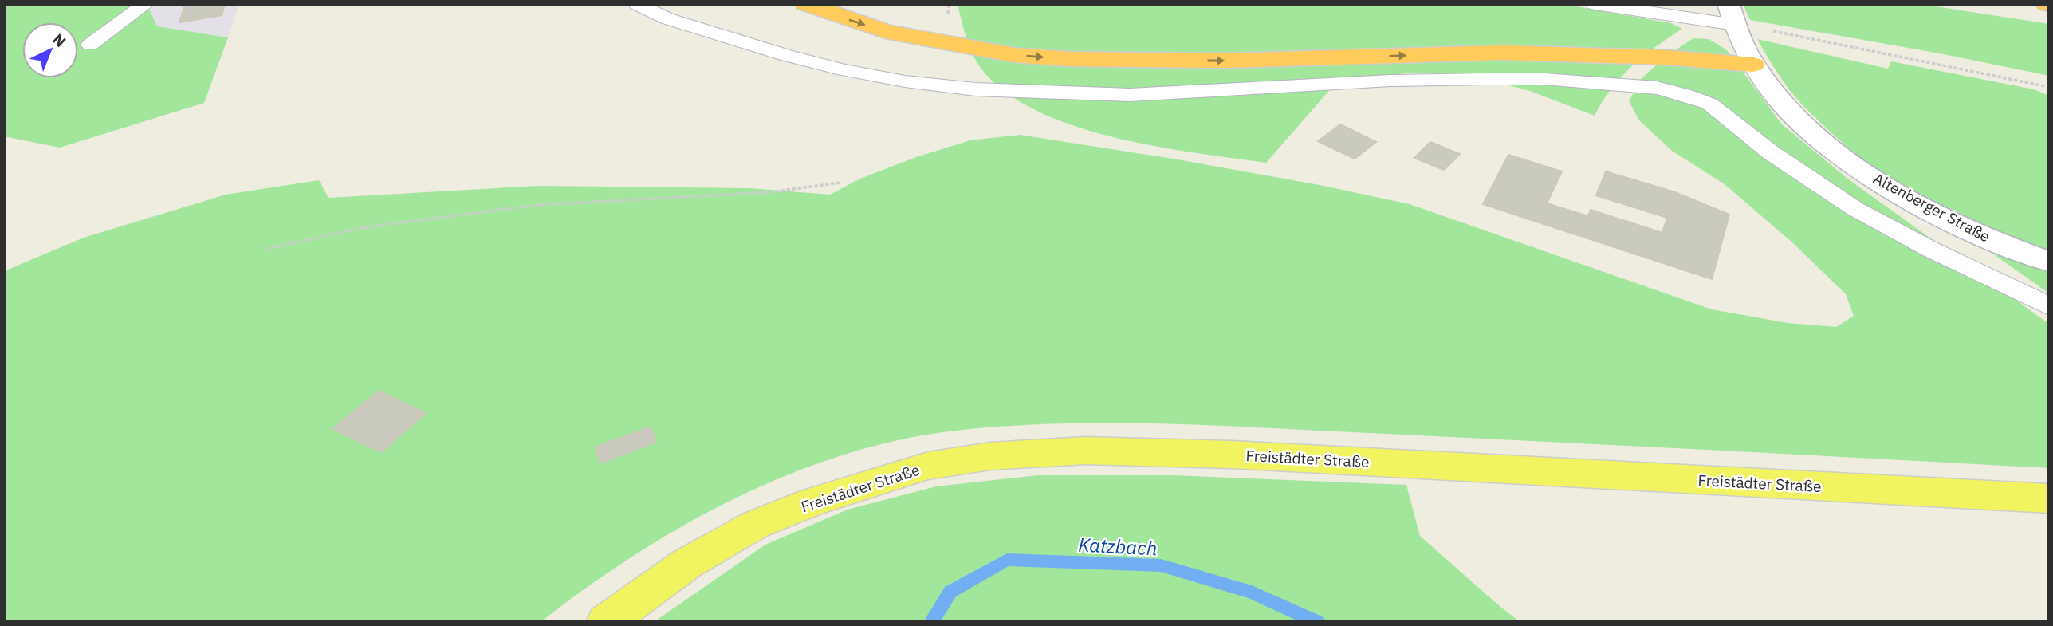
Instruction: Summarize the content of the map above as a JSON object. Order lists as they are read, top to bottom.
{
  "streets": {
    "main road": ["Freistädter Straße"],
    "street": ["Altenberger Straße"]
  },
  "water": ["Katzbach"],
  "north": "top right"
}
